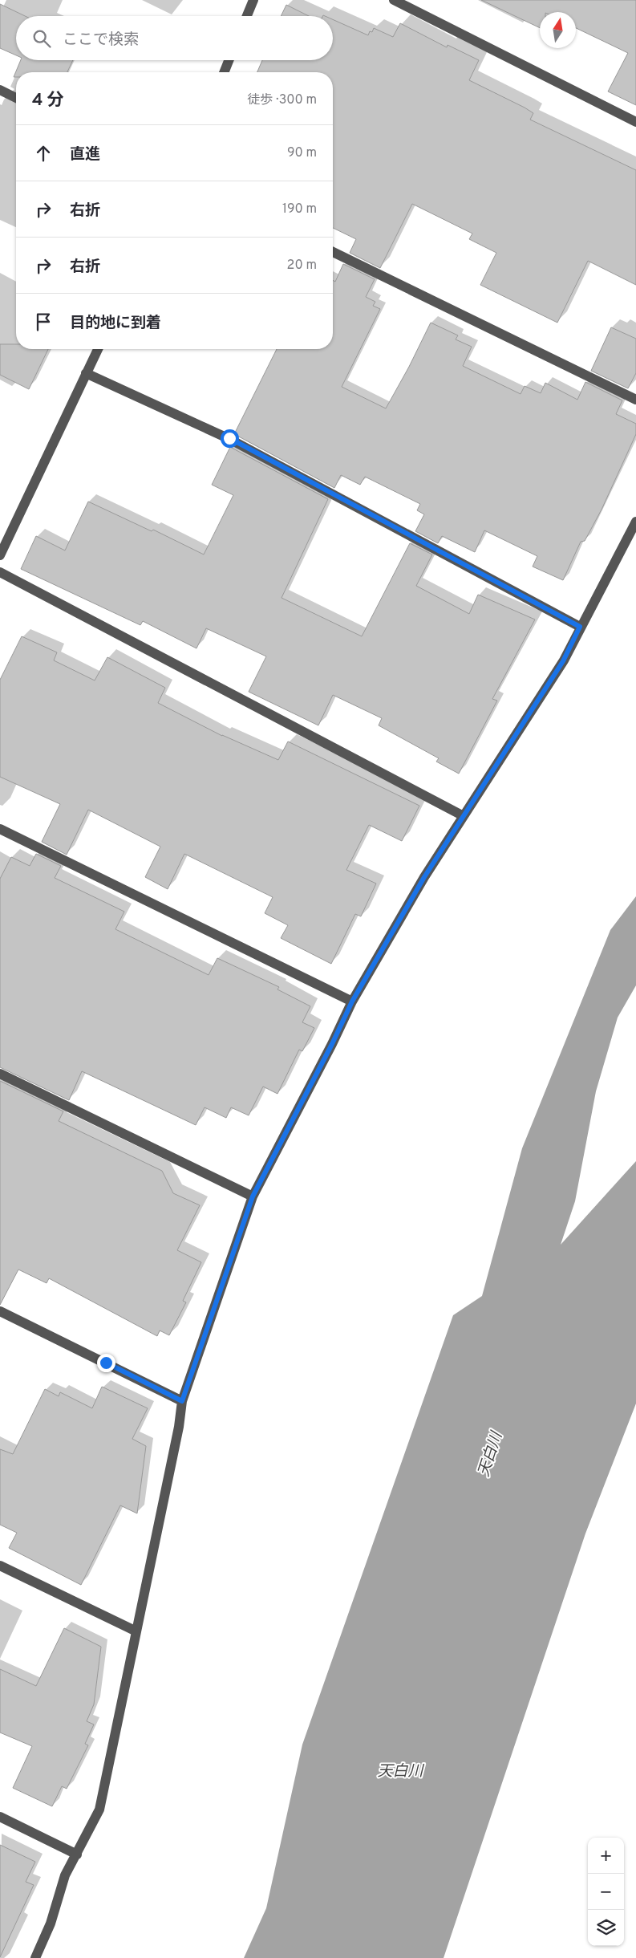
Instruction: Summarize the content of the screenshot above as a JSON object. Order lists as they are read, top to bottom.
{
  "water": ["天白川"],
  "north": "top",
  "page": {
    "search": "ここで検索",
    "heading": ["4 分", "徒歩 · 300 m"],
    "list": [
      ["直進", "90 m"],
      ["右折", "190 m"],
      ["右折", "20 m"],
      "目的地に到着"
    ],
    "map_buttons": ["+", "−"]
  }
}
